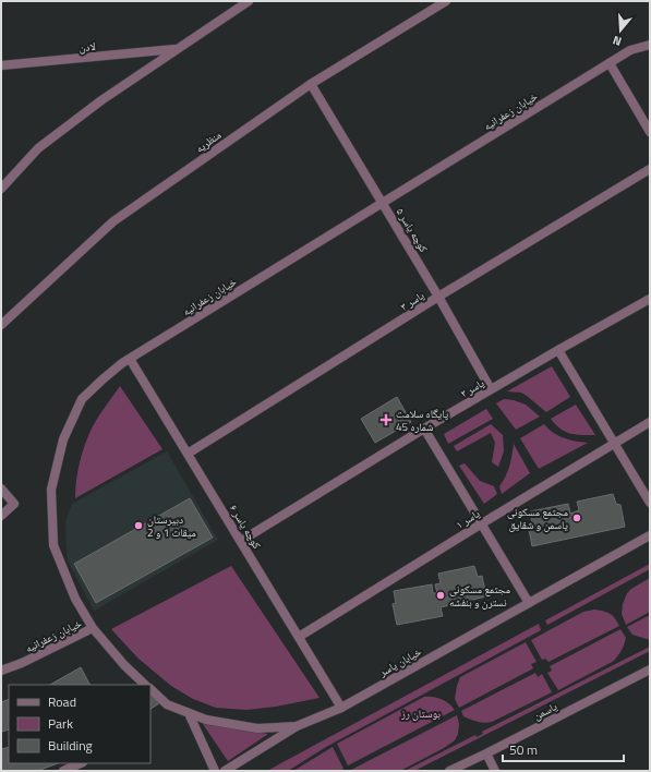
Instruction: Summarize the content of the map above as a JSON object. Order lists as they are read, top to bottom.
{
  "streets": {
    "street": [
      "لادن",
      "خیابان زعفرانیه",
      "منظریه",
      "کوچه یاسر ۵",
      "یاسر ۳",
      "یاسر ۲",
      "یاسر ۱",
      "کوچه یاسر ۶",
      "خیابان یاسر",
      "یاسمن"
    ]
  },
  "crossings": [
    ["خیابان زعفرانیه", "کوچه یاسر ۵"],
    ["خیابان زعفرانیه", "کوچه یاسر ۶"],
    ["منظریه", "کوچه یاسر ۵"],
    ["کوچه یاسر ۵", "یاسر ۳"],
    ["کوچه یاسر ۵", "یاسر ۲"],
    ["یاسر ۳", "کوچه یاسر ۶"],
    ["یاسر ۲", "کوچه یاسر ۶"],
    ["یاسر ۱", "کوچه یاسر ۶"],
    ["کوچه یاسر ۶", "خیابان یاسر"]
  ],
  "parks": ["بوستان رز"],
  "places": {
    "health": ["پایگاه سلامت شماره 45"],
    "other": ["مجتمع مسکونی یاسمن و شقایق", "دبیرستان میقات 1 و 2", "مجتمع مسکونی نسترن و بنفشه"]
  },
  "legend": ["Road", "Park", "Building"],
  "scale_bar": "50 m",
  "north": "bottom"
}
